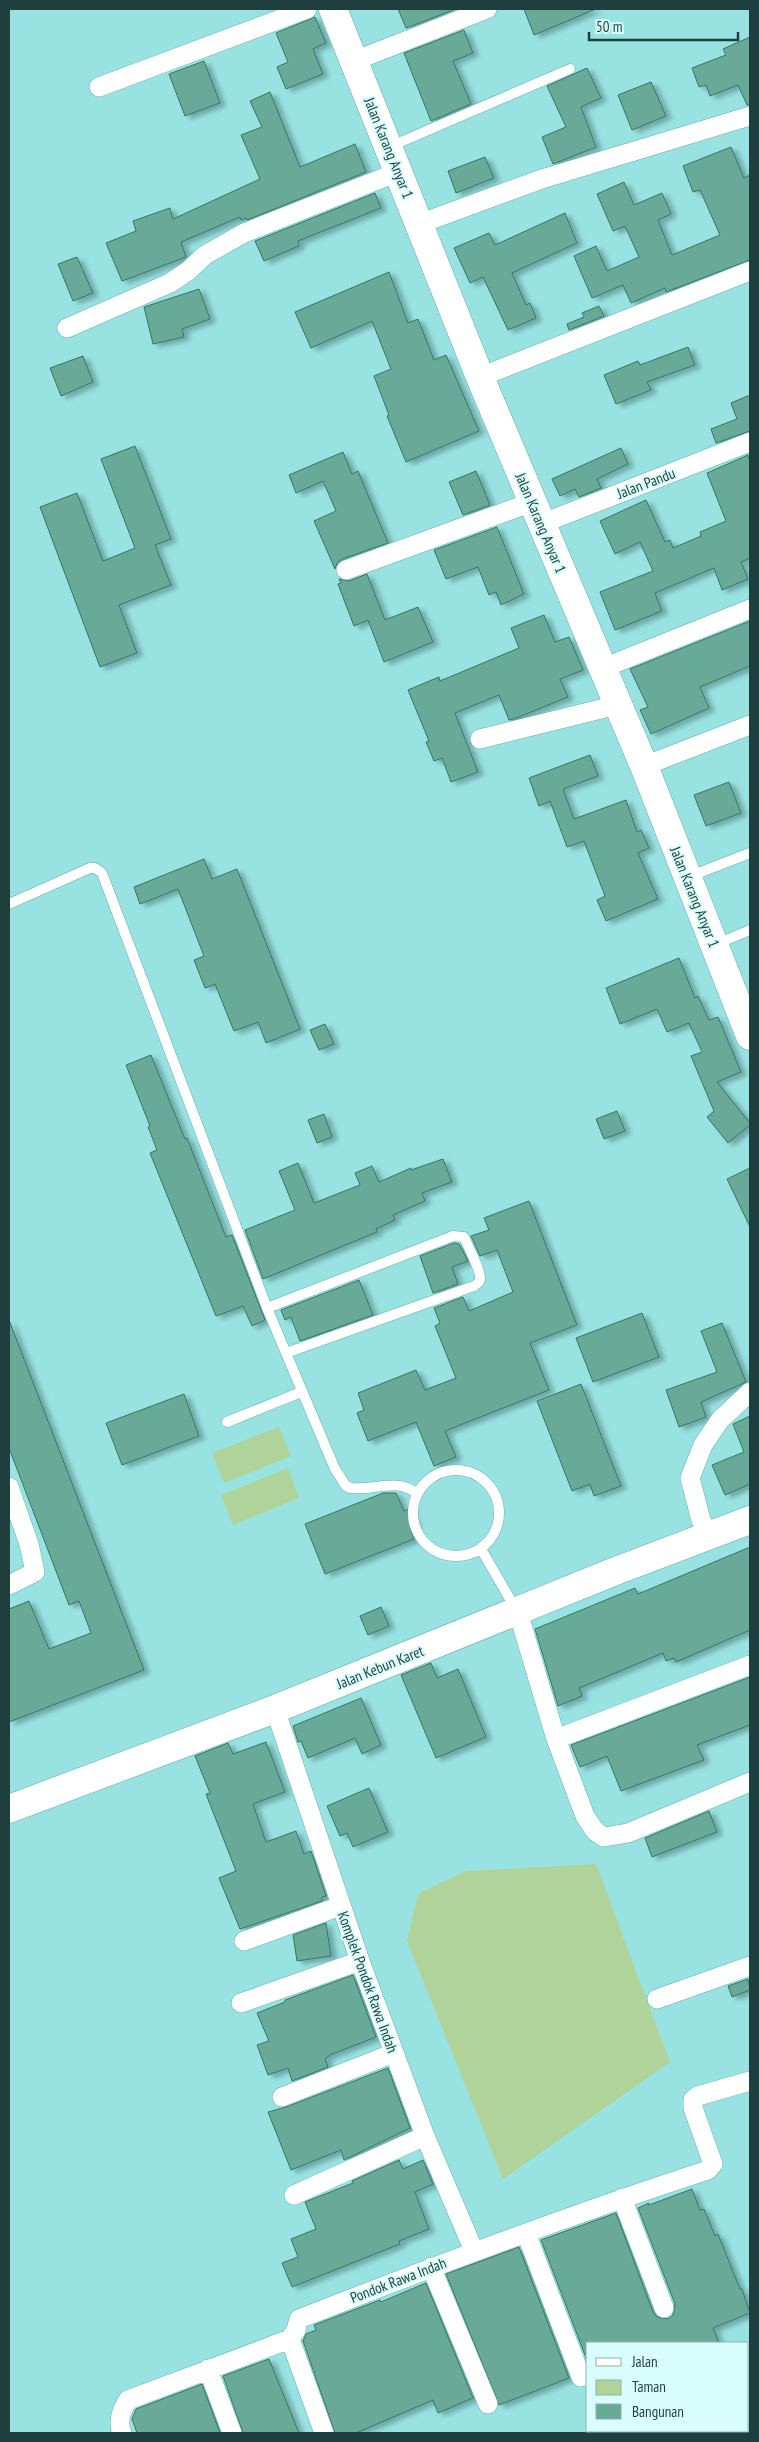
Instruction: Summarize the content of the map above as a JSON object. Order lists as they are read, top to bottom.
{
  "streets": {
    "main road": ["Jalan Karang Anyar 1", "Jalan Kebun Karet"],
    "street": ["Jalan Pandu", "Komplek Pondok Rawa Indah", "Pondok Rawa Indah"]
  },
  "crossings": [
    ["Jalan Karang Anyar 1", "Jalan Pandu"],
    ["Jalan Kebun Karet", "Komplek Pondok Rawa Indah"],
    ["Komplek Pondok Rawa Indah", "Pondok Rawa Indah"]
  ],
  "legend": ["Jalan", "Taman", "Bangunan"],
  "scale_bar": "50 m"
}
